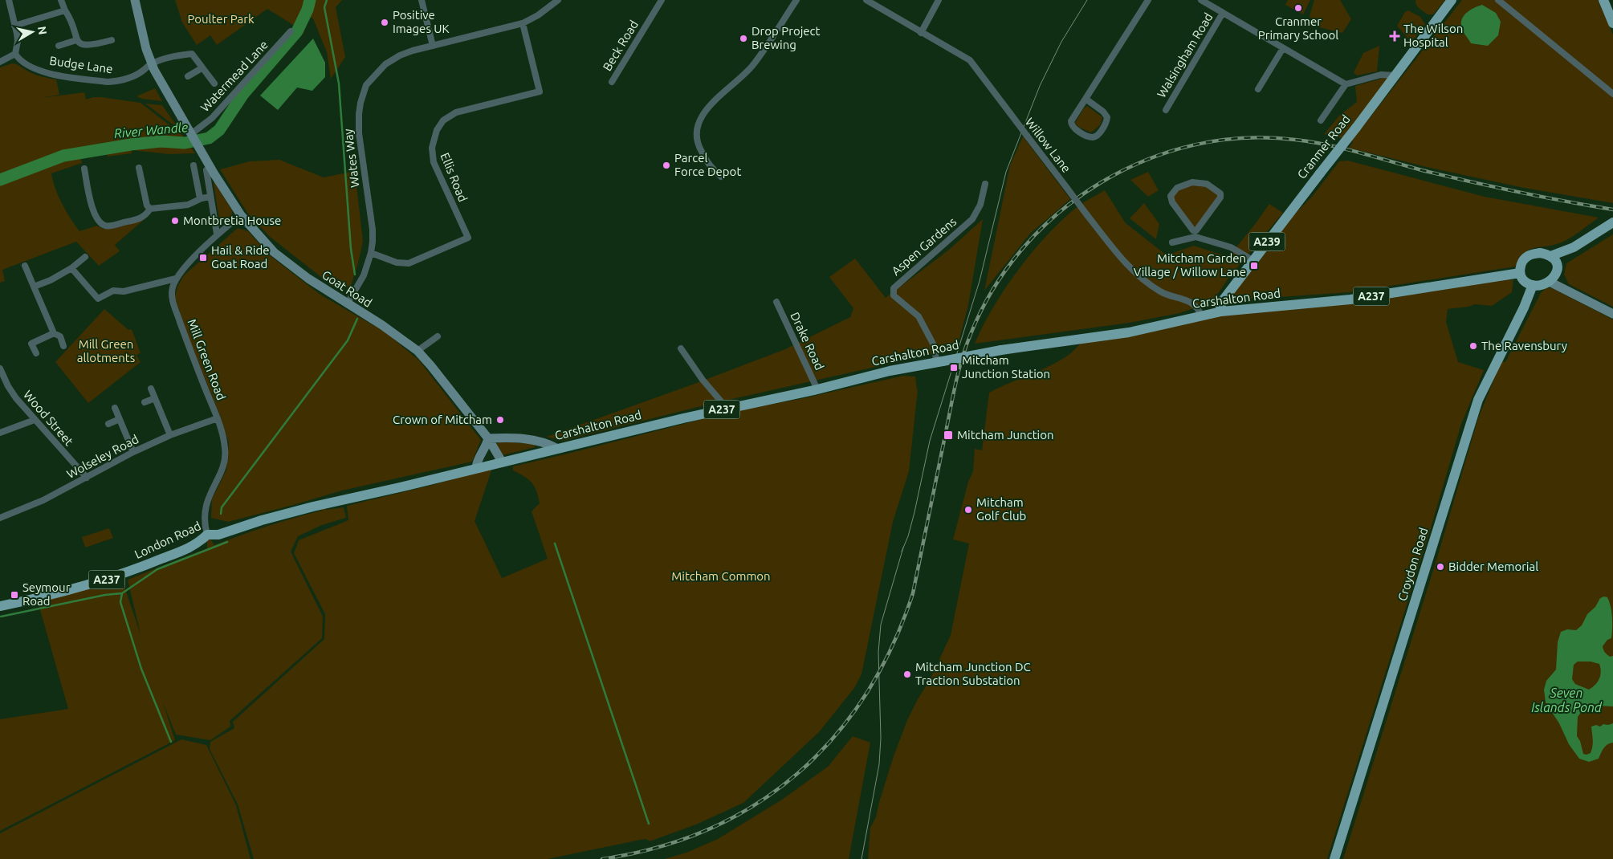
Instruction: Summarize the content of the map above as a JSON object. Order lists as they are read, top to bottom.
{
  "streets": {
    "main road": [
      "Cranmer Road",
      "A239",
      "A237",
      "Carshalton Road",
      "London Road",
      "Croydon Road"
    ],
    "street": [
      "Beck Road",
      "Walsingham Road",
      "Budge Lane",
      "Watermead Lane",
      "Willow Lane",
      "Wates Way",
      "Ellis Road",
      "Aspen Gardens",
      "Goat Road",
      "Drake Road",
      "Mill Green Road",
      "Wood Street",
      "Wolseley Road"
    ]
  },
  "crossings": [
    ["Budge Lane", "Goat Road"],
    ["Watermead Lane", "Goat Road"],
    ["Willow Lane", "Carshalton Road"],
    ["Cranmer Road", "Carshalton Road"],
    ["Wates Way", "Ellis Road"],
    ["Wates Way", "Goat Road"],
    ["Aspen Gardens", "Carshalton Road"],
    ["Goat Road", "Carshalton Road"],
    ["Carshalton Road", "Drake Road"],
    ["Carshalton Road", "London Road"],
    ["Carshalton Road", "Croydon Road"],
    ["Mill Green Road", "Wolseley Road"],
    ["Mill Green Road", "London Road"],
    ["Wood Street", "Wolseley Road"]
  ],
  "water": ["River Wandle", "Seven Islands Pond"],
  "parks": ["Poulter Park", "Mill Green allotments", "Mitcham Common"],
  "places": {
    "other": [
      "Cranmer Primary School",
      "Positive Images UK",
      "Drop Project Brewing",
      "Parcel Force Depot",
      "Montbretia House",
      "The Ravensbury",
      "Crown of Mitcham",
      "Mitcham Golf Club",
      "Bidder Memorial",
      "Mitcham Junction DC Traction Substation"
    ],
    "health": ["The Wilson Hospital"],
    "transit": [
      "Hail & Ride Goat Road",
      "Mitcham Garden Village / Willow Lane",
      "Mitcham Junction Station",
      "Mitcham Junction",
      "Seymour Road"
    ]
  },
  "north": "right"
}
